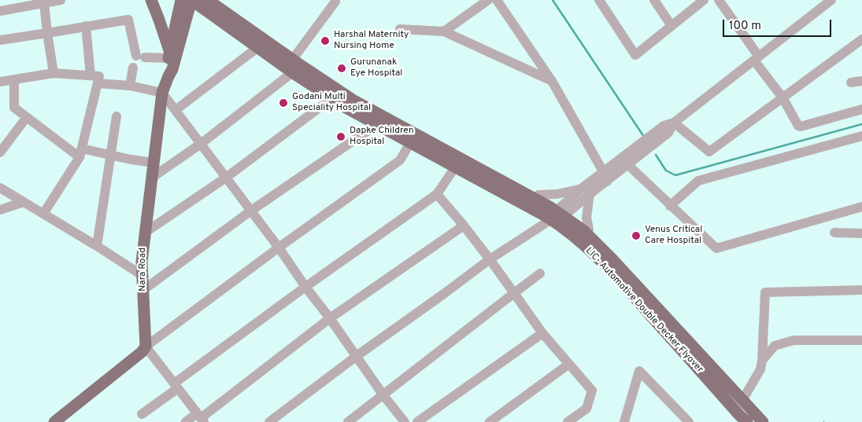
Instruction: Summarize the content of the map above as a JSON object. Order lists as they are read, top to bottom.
{
  "streets": {
    "main road": ["Nara Road", "LIC- Automotive Double Decker Flyover"]
  },
  "crossings": [
    ["Nara Road", "LIC- Automotive Double Decker Flyover"]
  ],
  "places": [
    "Harshal Maternity Nursing Home",
    "Gurunanak Eye Hospital",
    "Godani Multi Speciality Hospital",
    "Dapke Children Hospital",
    "Venus Critical Care Hospital"
  ],
  "scale_bar": "100 m"
}
